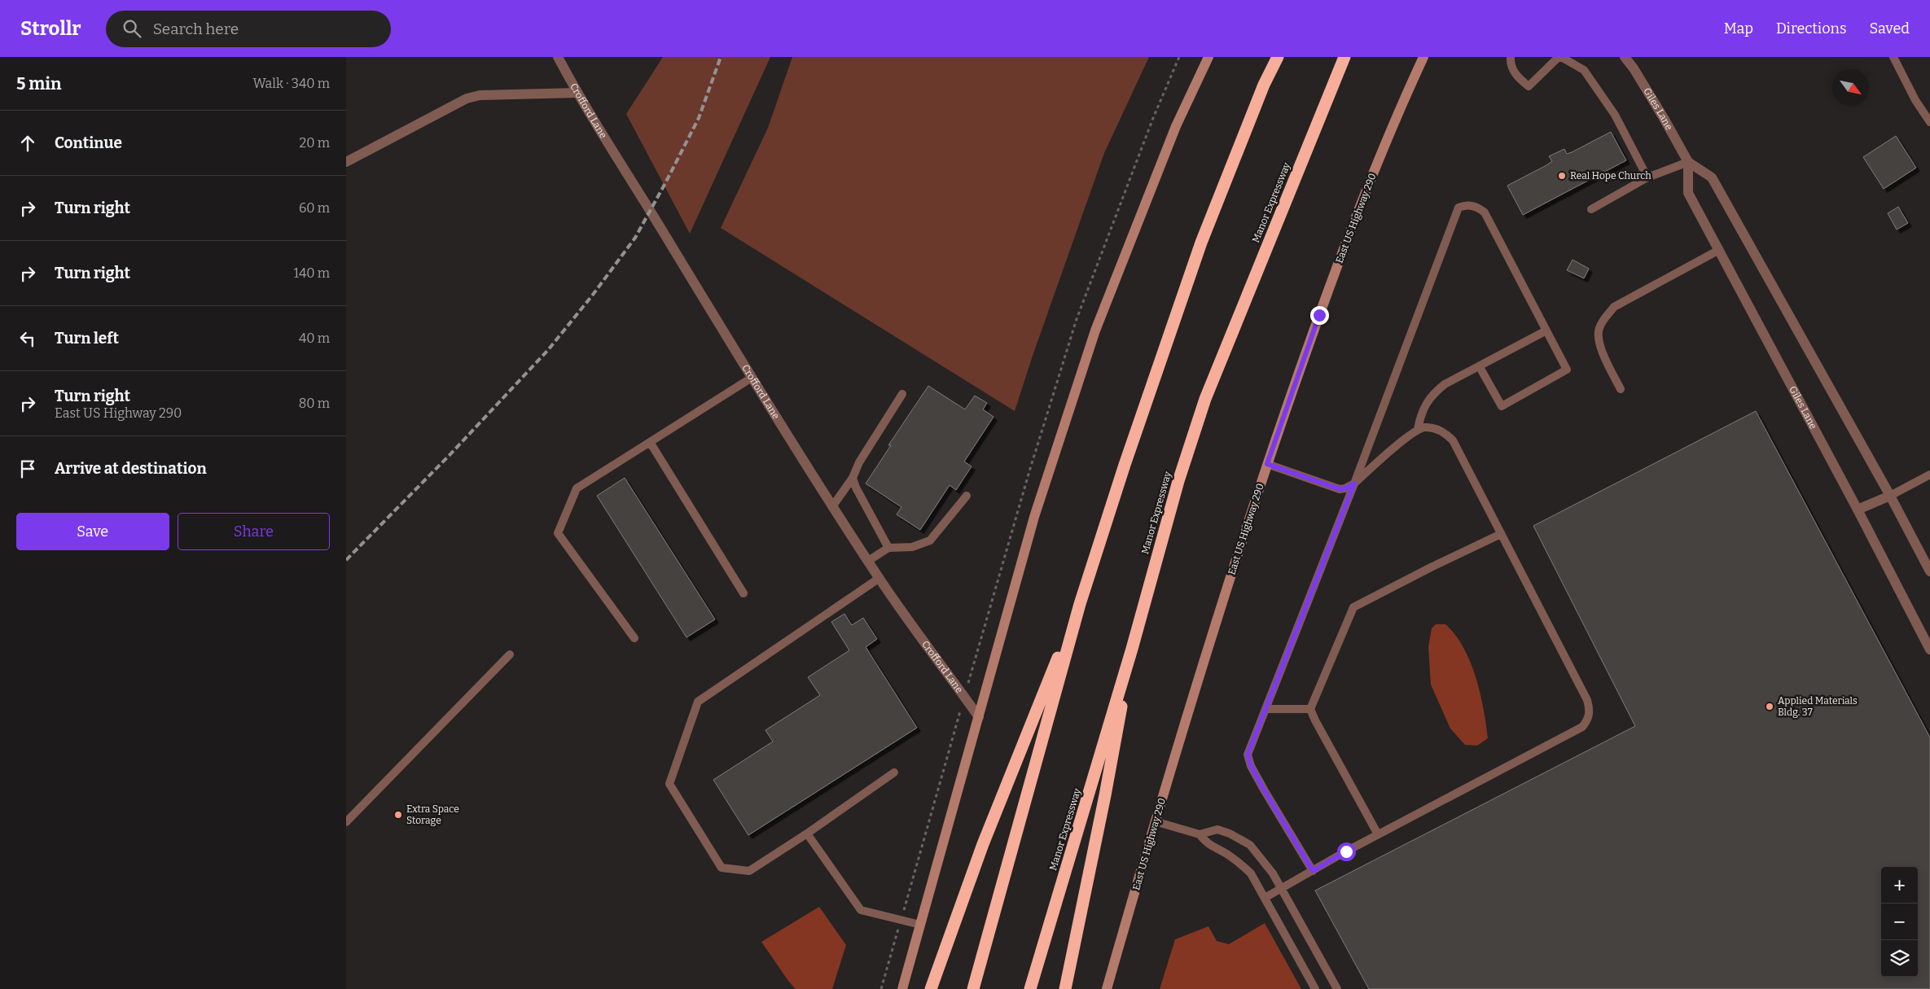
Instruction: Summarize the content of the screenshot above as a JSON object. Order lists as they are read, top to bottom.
{
  "streets": {
    "highway": ["Manor Expressway"],
    "main road": ["East US Highway 290"],
    "street": ["Giles Lane", "Crofford Lane"]
  },
  "places": ["Real Hope Church", "Applied Materials Bldg. 37", "Extra Space Storage"],
  "north": "bottom right",
  "page": {
    "header": "Strollr",
    "search": "Search here",
    "nav": ["Map", "Directions", "Saved"],
    "heading": ["5 min", "Walk · 340 m"],
    "list": [
      ["Continue", "20 m"],
      ["Turn right", "60 m"],
      ["Turn right", "140 m"],
      ["Turn left", "40 m"],
      ["Turn right", "East US Highway 290", "80 m"],
      "Arrive at destination"
    ],
    "buttons": ["Save", "Share"],
    "map_buttons": ["+", "−"]
  }
}
